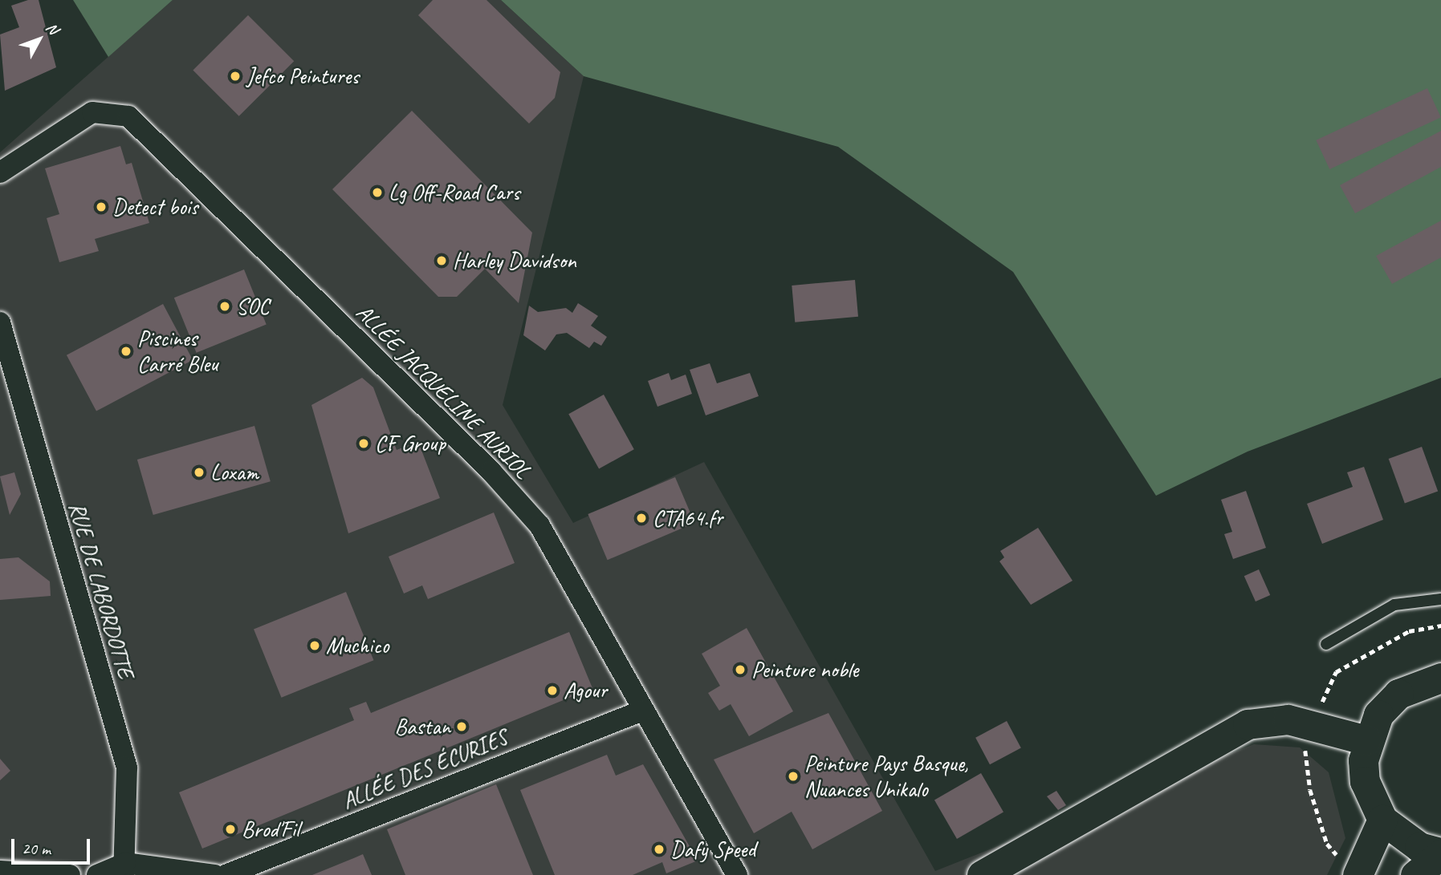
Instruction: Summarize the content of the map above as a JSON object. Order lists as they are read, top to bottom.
{
  "streets": {
    "street": ["ALLÉE JACQUELINE AURIOL", "RUE DE LABORDOTTE", "ALLÉE DES ÉCURIES"]
  },
  "crossings": [
    ["ALLÉE JACQUELINE AURIOL", "ALLÉE DES ÉCURIES"]
  ],
  "places": [
    "Jefco Peintures",
    "Lg Off-Road Cars",
    "Detect bois",
    "Harley Davidson",
    "SOC",
    "Piscines Carré Bleu",
    "CF Group",
    "Loxam",
    "CTA64.fr",
    "Muchico",
    "Peinture noble",
    "Agour",
    "Bastan",
    "Peinture Pays Basque, Nuances Unikalo",
    "Brod'Fil",
    "Dafy Speed"
  ],
  "scale_bar": "20 m",
  "north": "top right"
}
